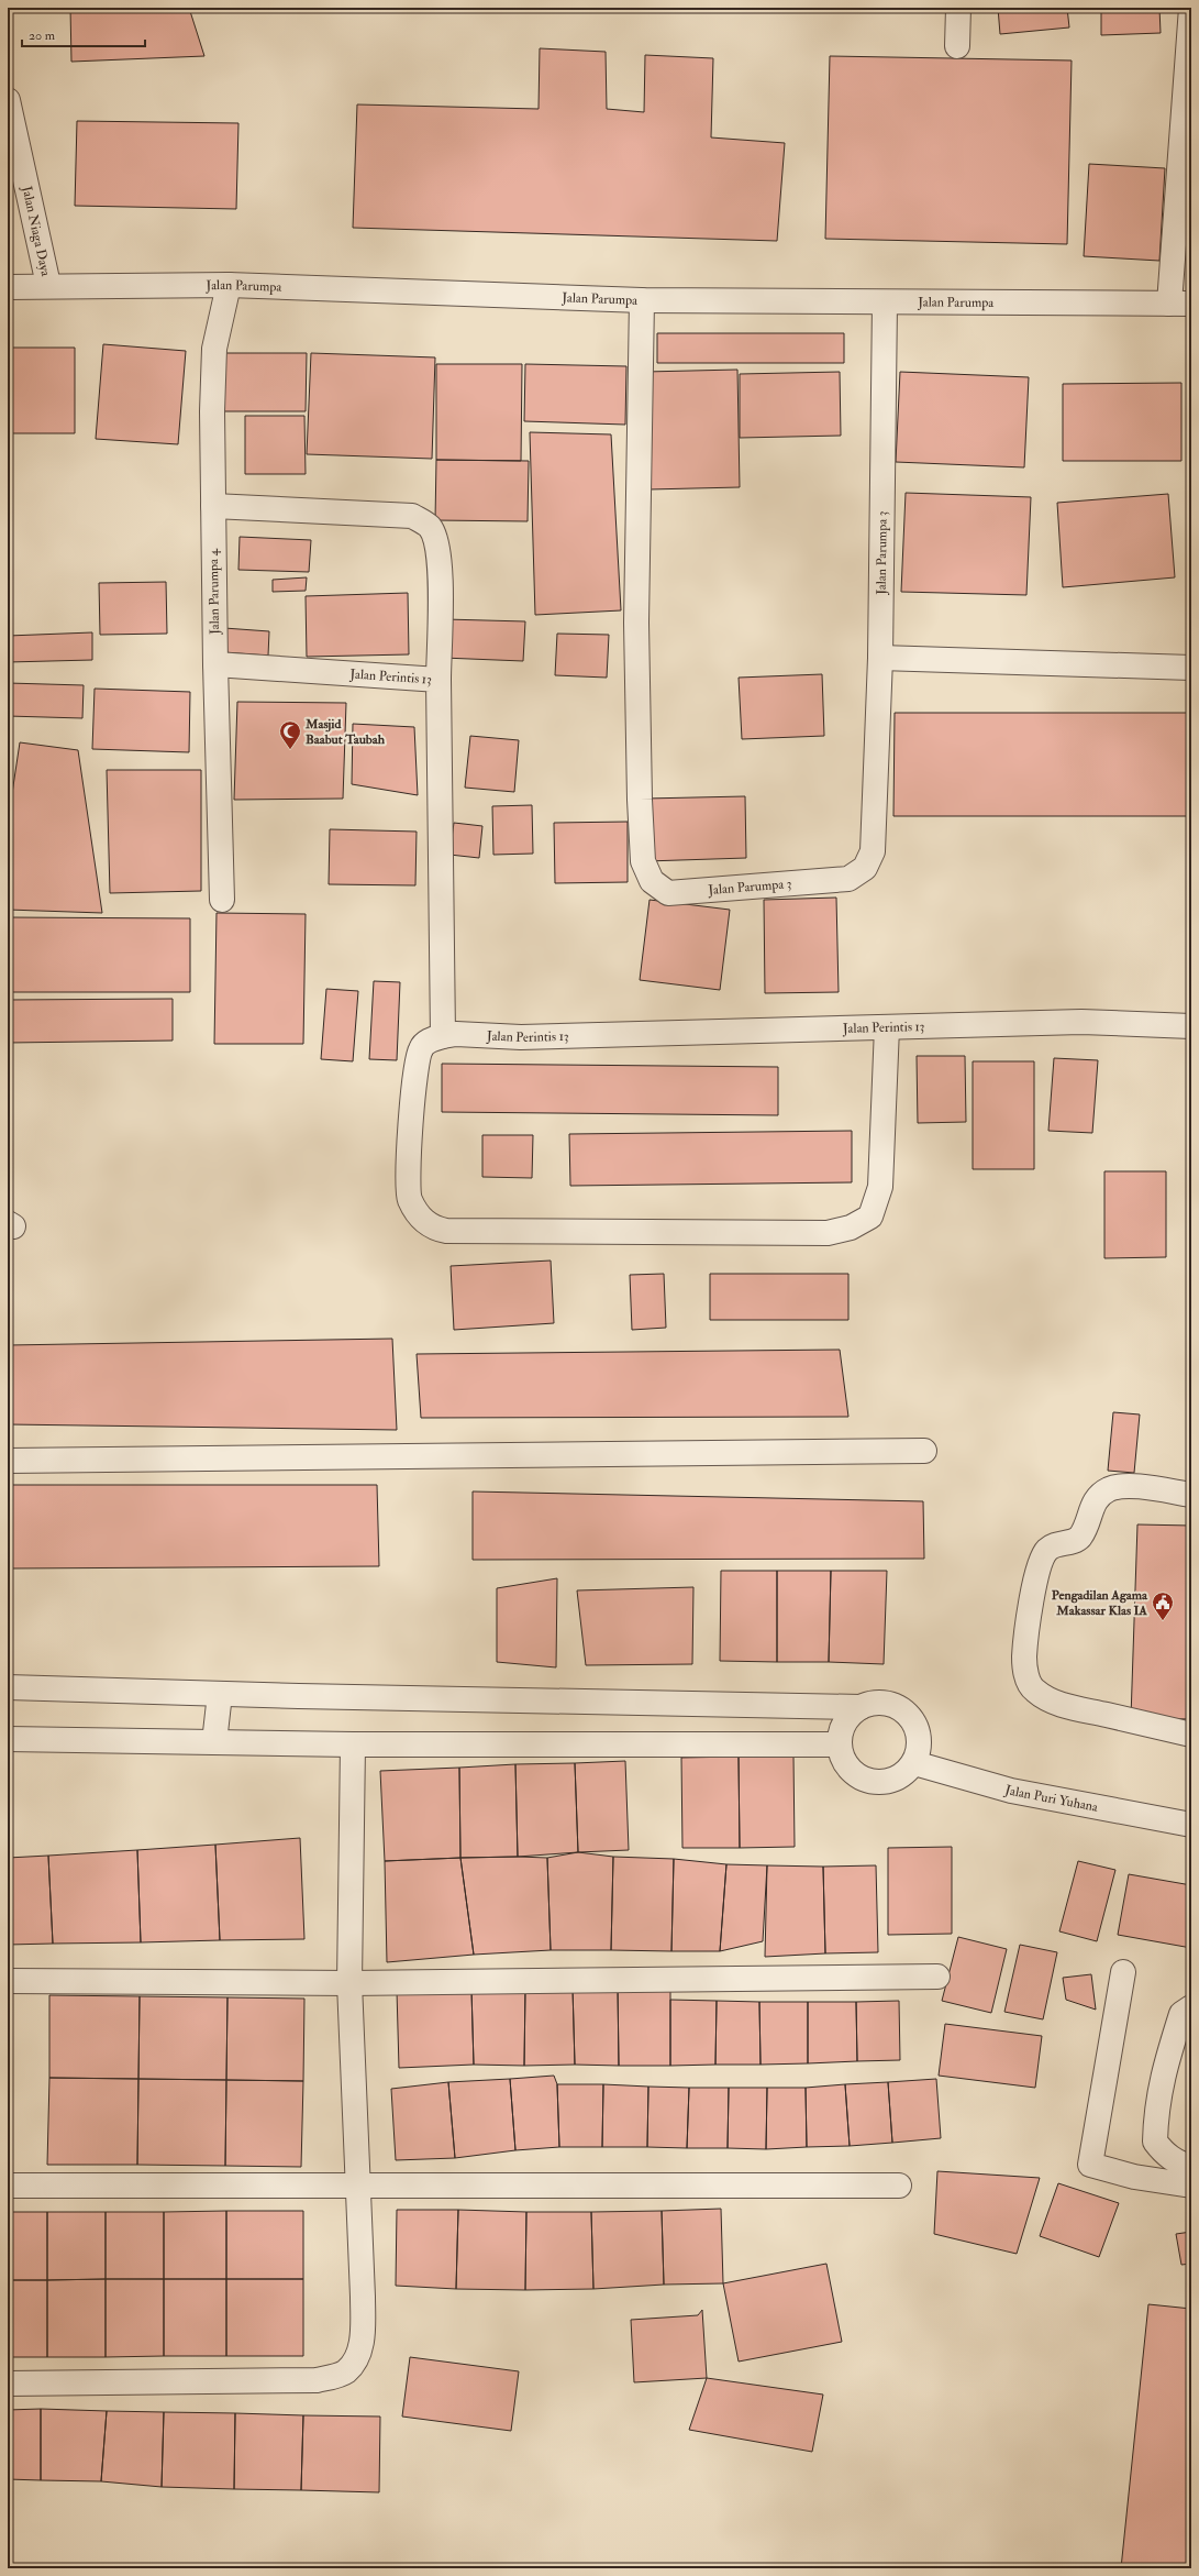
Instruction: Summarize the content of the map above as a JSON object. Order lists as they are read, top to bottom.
{
  "streets": {
    "street": [
      "Jalan Niaga Daya",
      "Jalan Parumpa",
      "Jalan Parumpa 3",
      "Jalan Parumpa 4",
      "Jalan Perintis 13",
      "Jalan Puri Yuhana"
    ]
  },
  "crossings": [
    ["Jalan Niaga Daya", "Jalan Parumpa"],
    ["Jalan Parumpa", "Jalan Parumpa 3"],
    ["Jalan Parumpa", "Jalan Parumpa 4"],
    ["Jalan Parumpa 4", "Jalan Perintis 13"]
  ],
  "places": {
    "mosque": ["Masjid Baabut Taubah"],
    "public building": ["Pengadilan Agama Makassar Klas IA"]
  },
  "scale_bar": "20 m"
}
